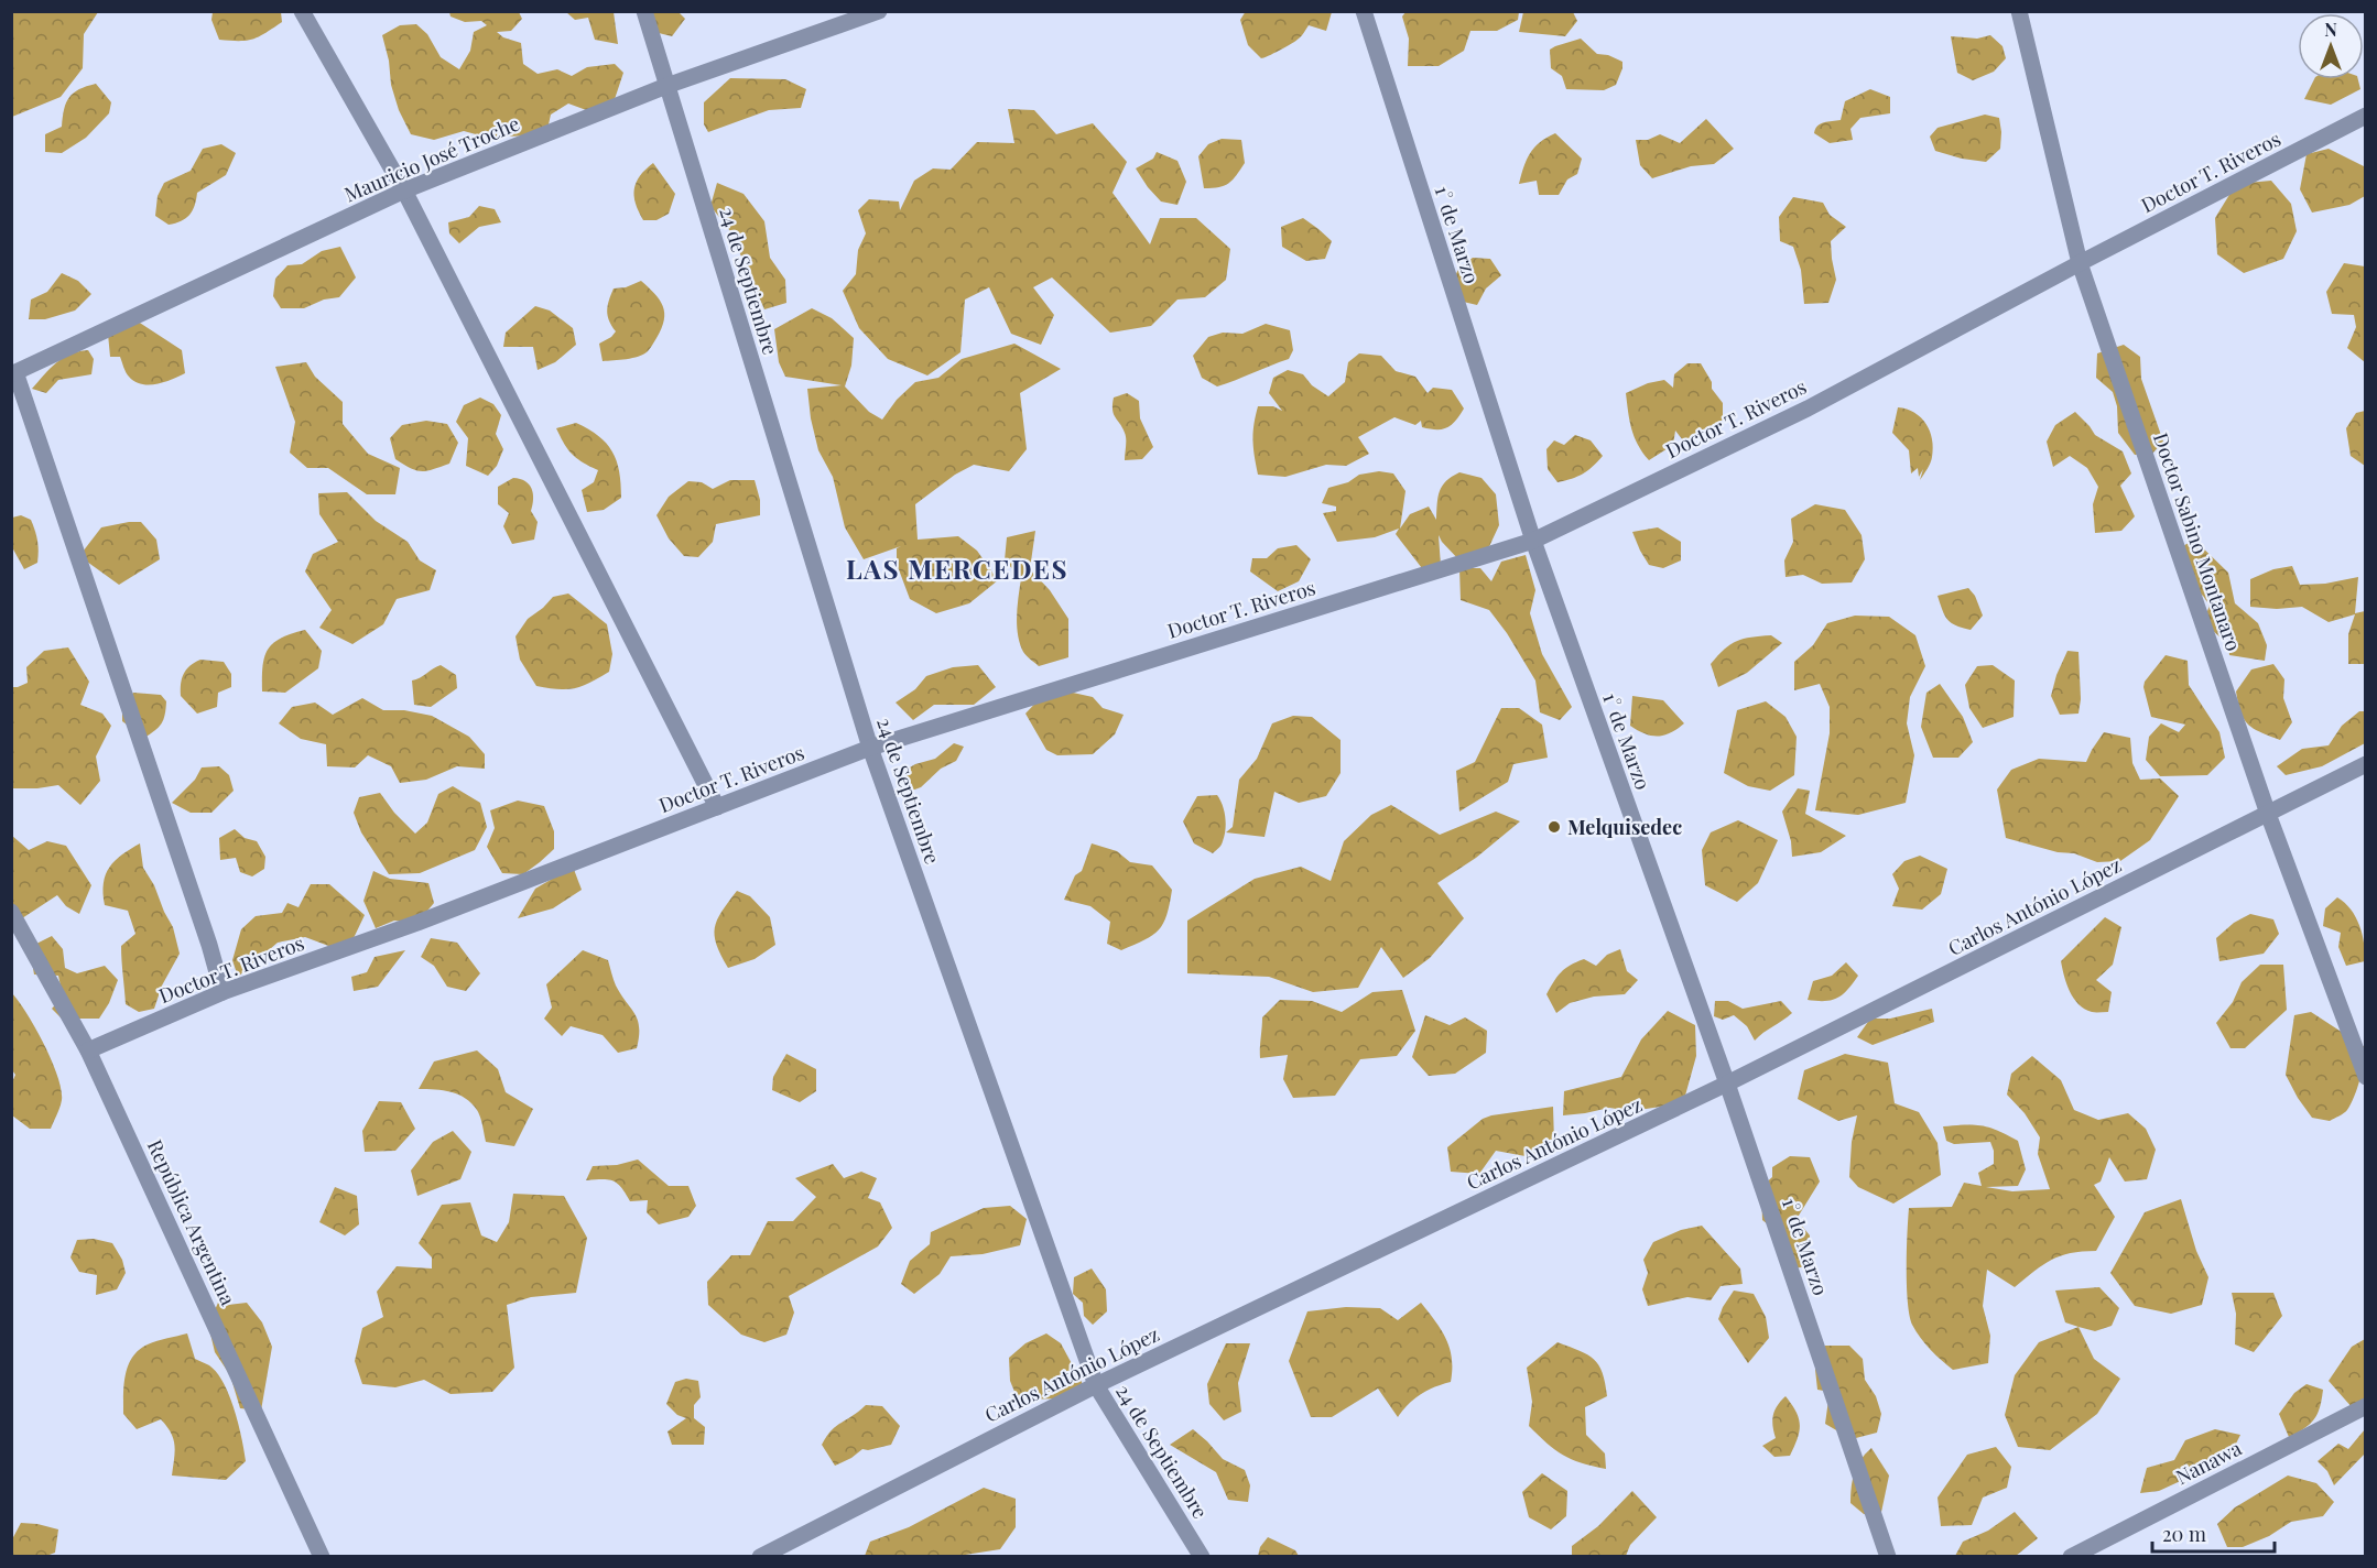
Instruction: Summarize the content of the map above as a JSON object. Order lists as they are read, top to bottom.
{
  "streets": {
    "street": [
      "Mauricio José Troche",
      "Doctor T. Riveros",
      "1° de Marzo",
      "24 de Septiembre",
      "Doctor Sabino Montanaro",
      "Carlos António López",
      "República Argentina",
      "Nanawa"
    ]
  },
  "crossings": [
    ["Mauricio José Troche", "24 de Septiembre"],
    ["Doctor T. Riveros", "1° de Marzo"],
    ["Doctor T. Riveros", "24 de Septiembre"],
    ["Doctor T. Riveros", "Doctor Sabino Montanaro"],
    ["Doctor T. Riveros", "República Argentina"],
    ["1° de Marzo", "Carlos António López"],
    ["24 de Septiembre", "Carlos António López"],
    ["Doctor Sabino Montanaro", "Carlos António López"]
  ],
  "districts": ["LAS MERCEDES"],
  "places": ["Melquisedec"],
  "scale_bar": "20 m",
  "north": "top"
}
